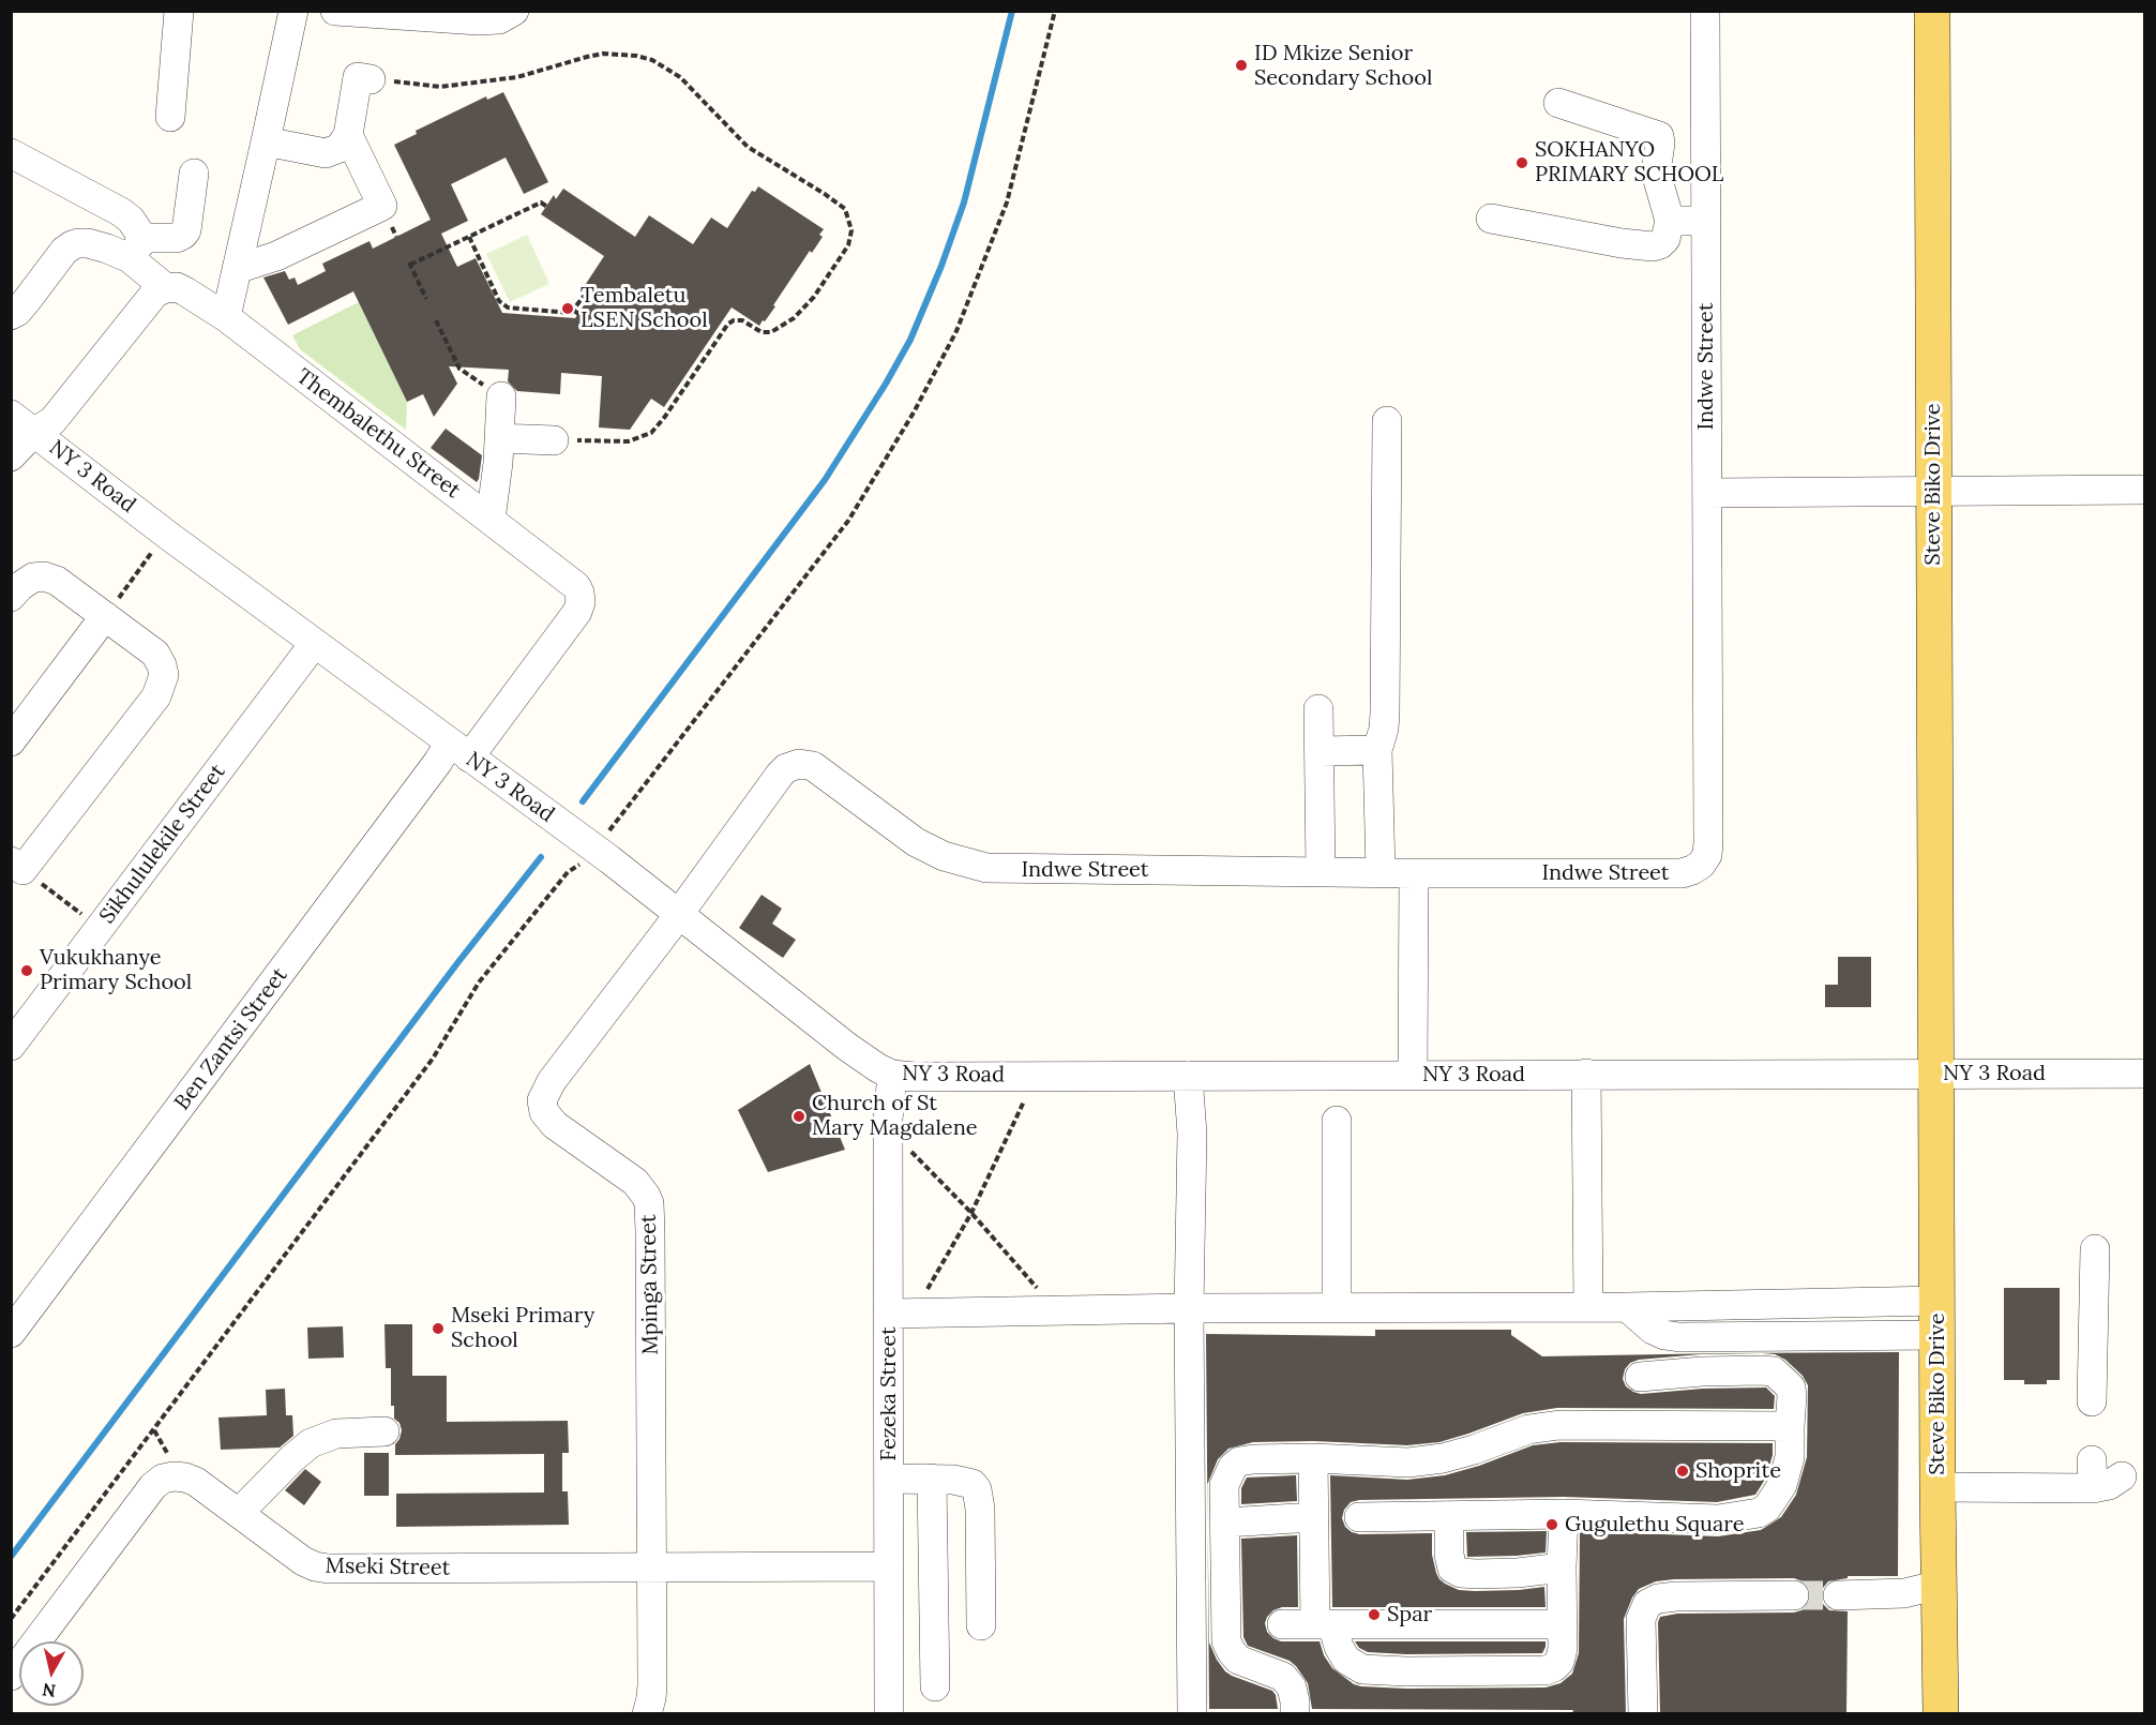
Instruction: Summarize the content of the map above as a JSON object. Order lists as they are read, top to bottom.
{
  "streets": {
    "main road": ["Steve Biko Drive"],
    "street": [
      "Indwe Street",
      "Thembalethu Street",
      "NY 3 Road",
      "Sikhululekile Street",
      "Ben Zantsi Street",
      "Mpinga Street",
      "Fezeka Street",
      "Mseki Street"
    ]
  },
  "crossings": [
    ["Indwe Street", "Mpinga Street"],
    ["Thembalethu Street", "NY 3 Road"],
    ["Thembalethu Street", "Ben Zantsi Street"],
    ["NY 3 Road", "Steve Biko Drive"],
    ["NY 3 Road", "Sikhululekile Street"],
    ["NY 3 Road", "Ben Zantsi Street"],
    ["NY 3 Road", "Mpinga Street"],
    ["NY 3 Road", "Fezeka Street"],
    ["Mpinga Street", "Mseki Street"],
    ["Fezeka Street", "Mseki Street"]
  ],
  "places": [
    "ID Mkize Senior Secondary School",
    "SOKHANYO PRIMARY SCHOOL",
    "Tembaletu LSEN School",
    "Vukukhanye Primary School",
    "Church of St Mary Magdalene",
    "Mseki Primary School",
    "Shoprite",
    "Gugulethu Square",
    "Spar"
  ],
  "north": "bottom"
}
